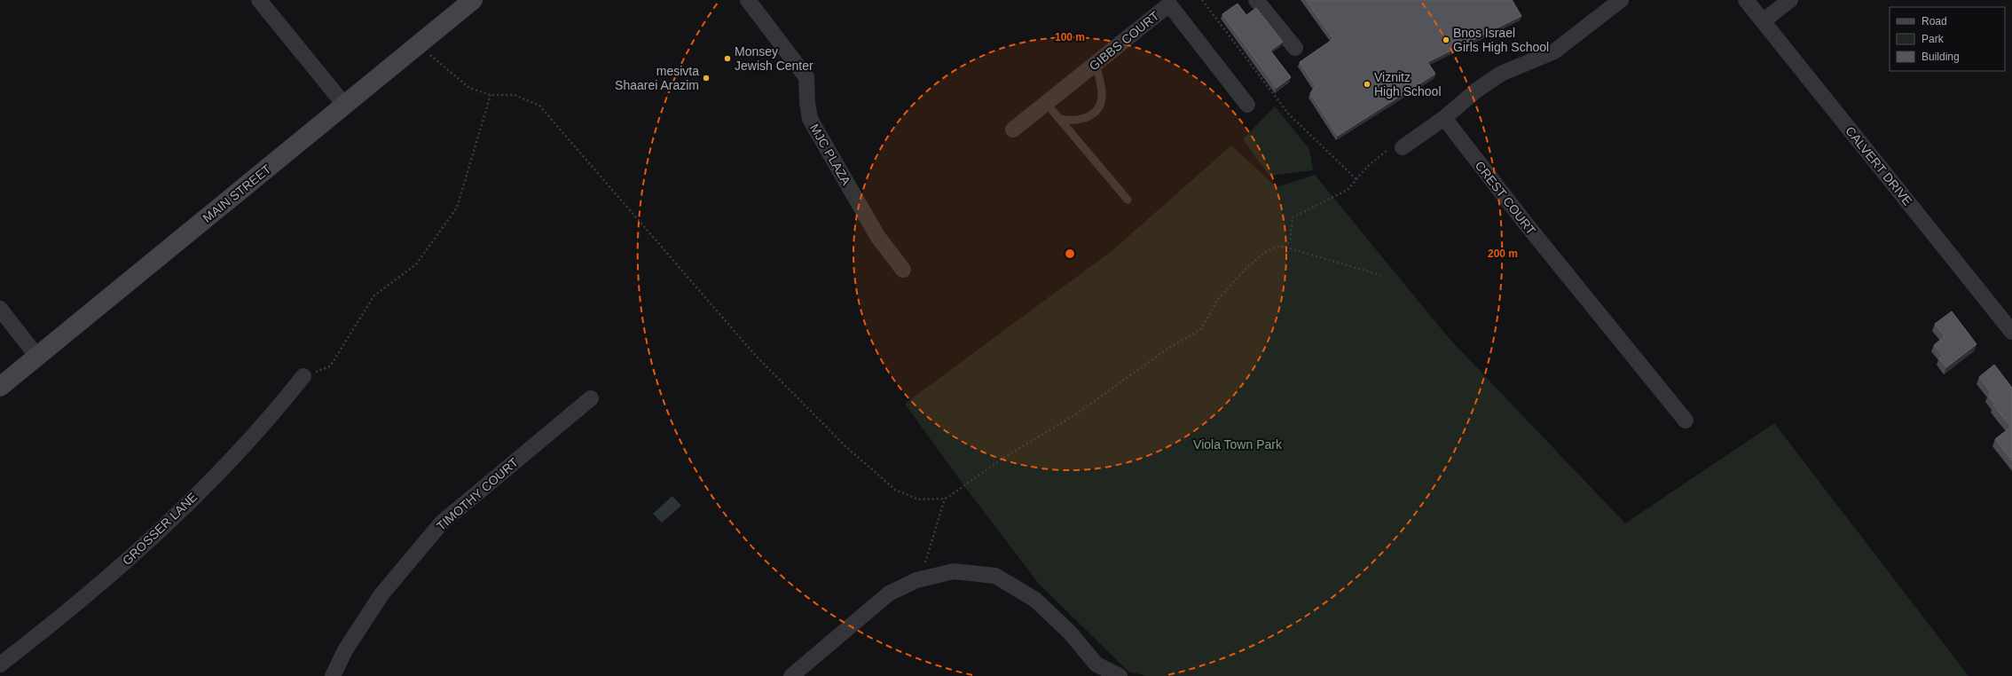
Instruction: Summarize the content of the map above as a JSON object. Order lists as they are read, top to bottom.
{
  "streets": {
    "main road": ["MAIN STREET"],
    "street": [
      "GIBBS COURT",
      "MJC PLAZA",
      "CALVERT DRIVE",
      "CREST COURT",
      "TIMOTHY COURT",
      "GROSSER LANE"
    ]
  },
  "parks": ["Viola Town Park"],
  "places": [
    "Bnos Israel Girls High School",
    "Monsey Jewish Center",
    "mesivta Shaarei Arazim",
    "Viznitz High School"
  ],
  "legend": ["Road", "Park", "Building"],
  "rings": ["100 m", "200 m"]
}
